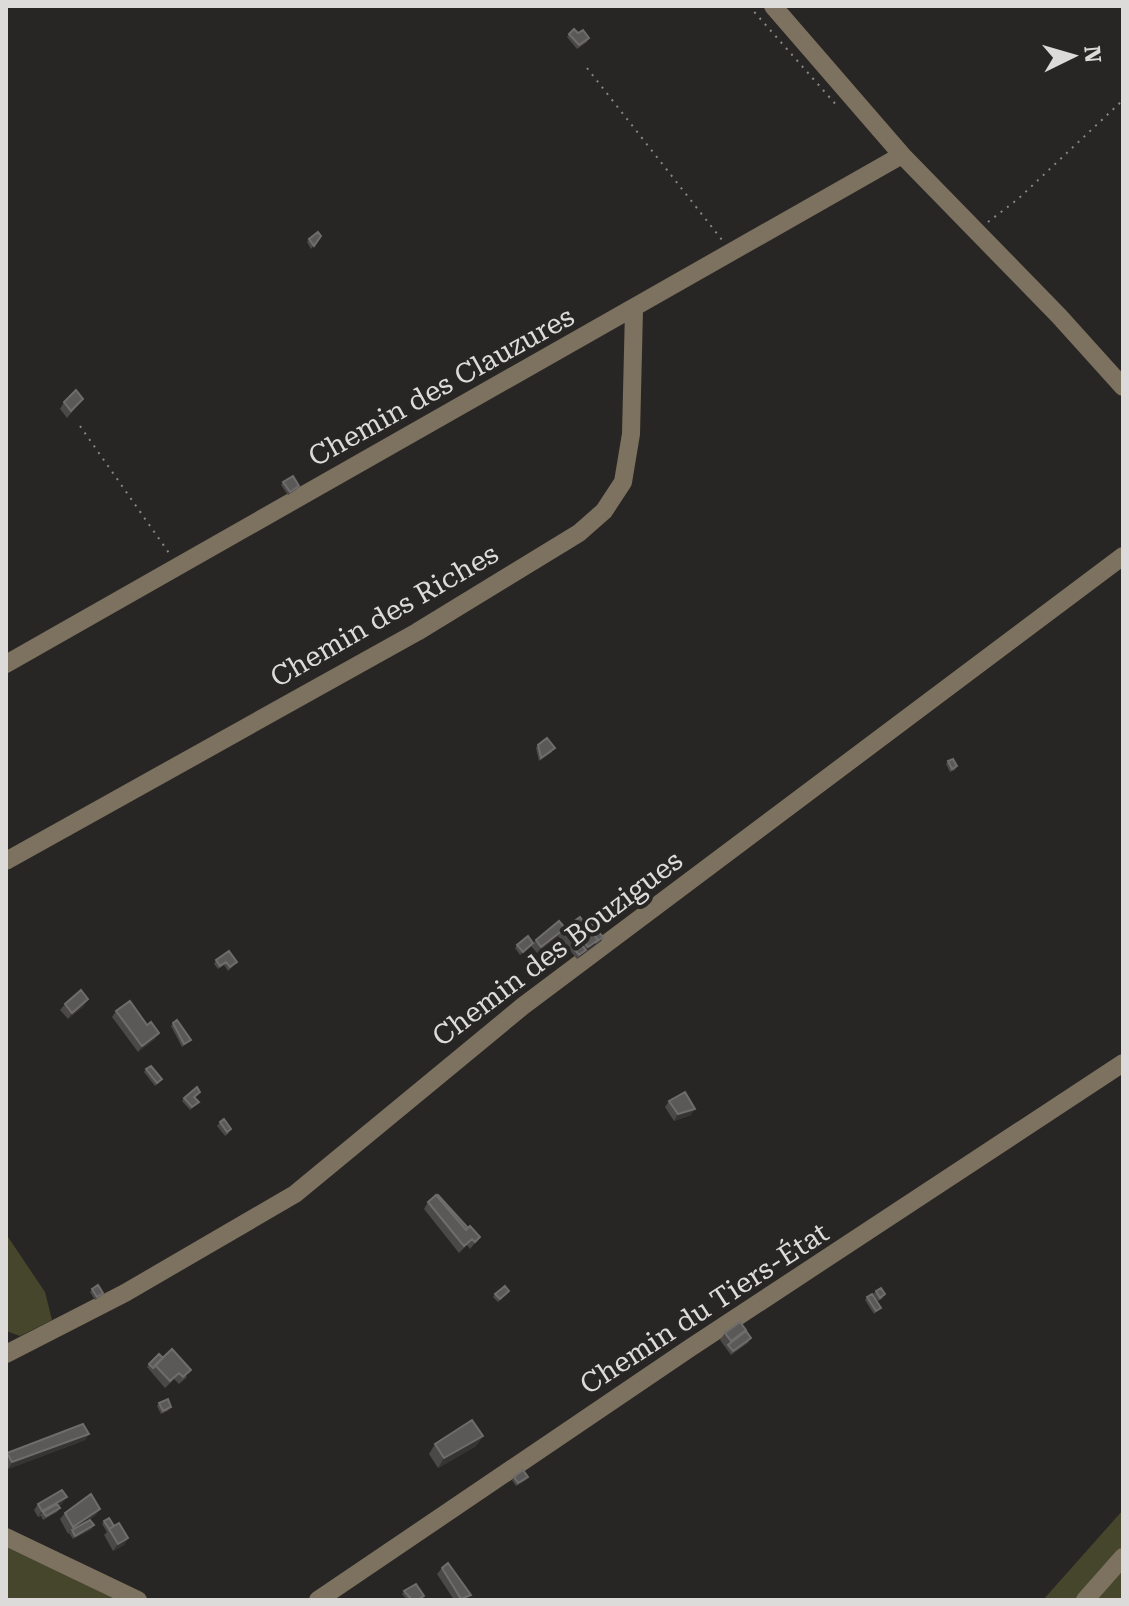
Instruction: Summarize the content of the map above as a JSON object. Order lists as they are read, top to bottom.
{
  "streets": {
    "street": [
      "Chemin des Clauzures",
      "Chemin des Riches",
      "Chemin des Bouzigues",
      "Chemin du Tiers-État"
    ]
  },
  "crossings": [
    ["Chemin des Clauzures", "Chemin des Riches"]
  ],
  "north": "right"
}
